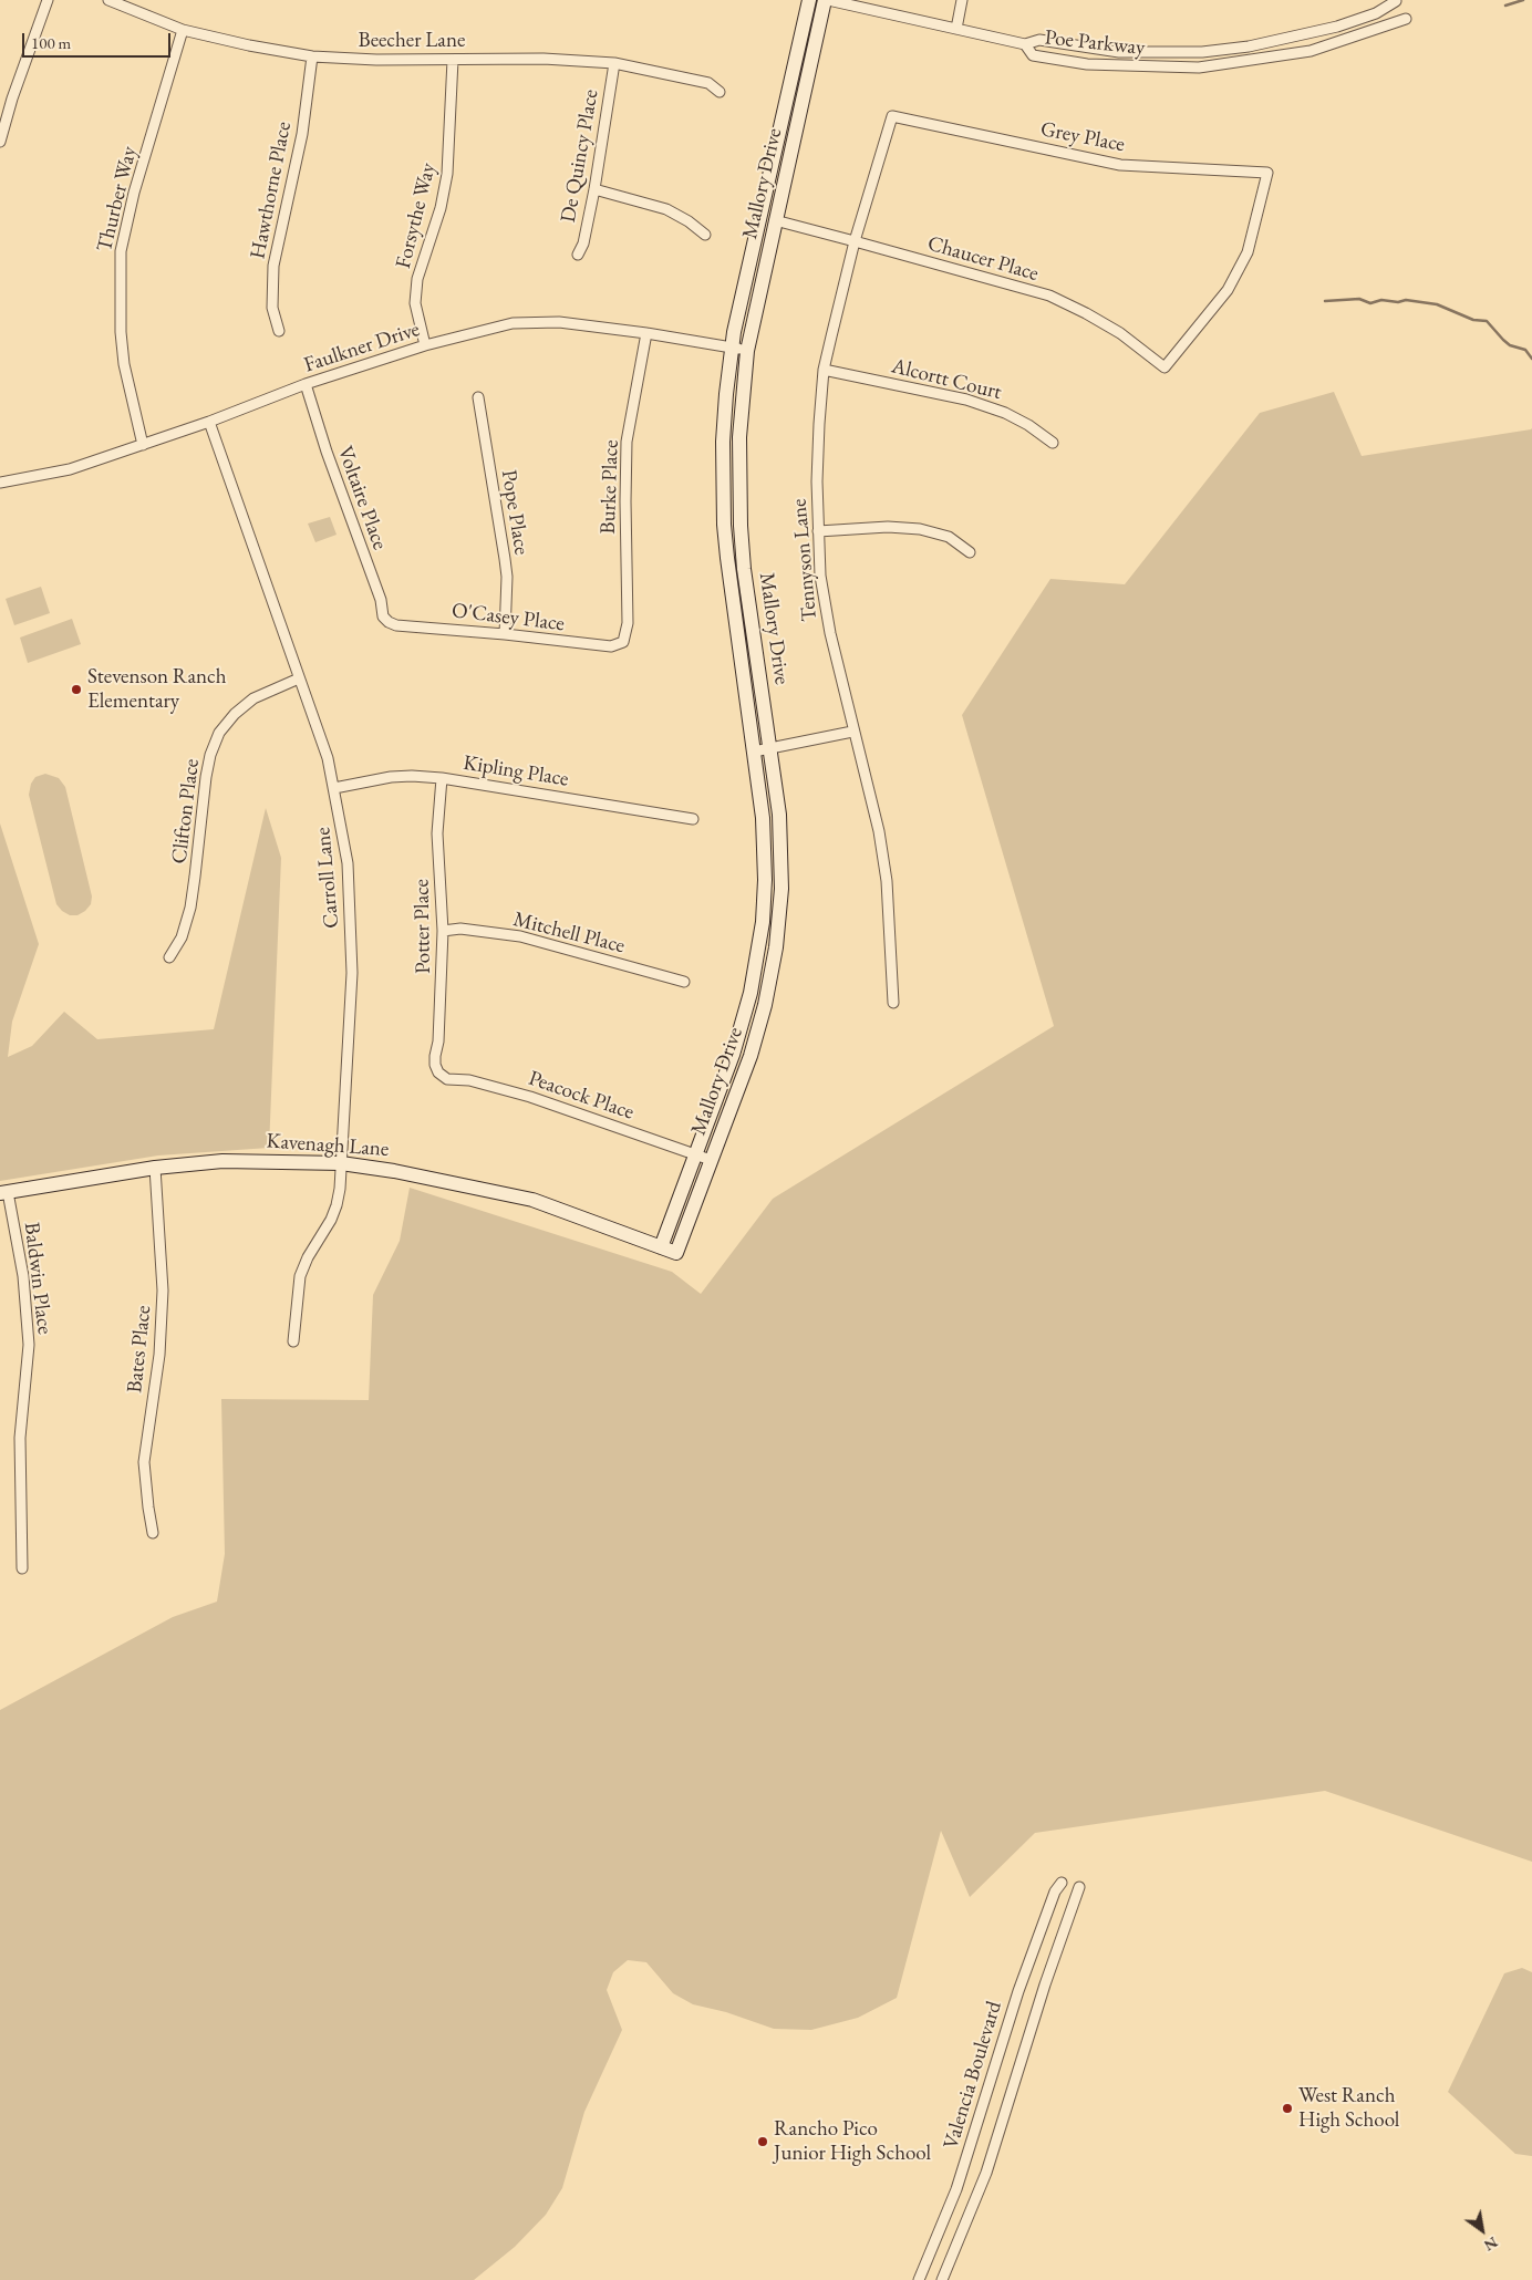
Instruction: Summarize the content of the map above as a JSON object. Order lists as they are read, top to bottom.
{
  "streets": {
    "main road": ["Mallory Drive", "Kavenagh Lane"],
    "street": [
      "Beecher Lane",
      "Poe Parkway",
      "Grey Place",
      "De Quincy Place",
      "Hawthorne Place",
      "Thurber Way",
      "Forsythe Way",
      "Chaucer Place",
      "Faulkner Drive",
      "Alcortt Court",
      "Burke Place",
      "Voltaire Place",
      "Pope Place",
      "Tennyson Lane",
      "O'Casey Place",
      "Kipling Place",
      "Clifton Place",
      "Carroll Lane",
      "Potter Place",
      "Mitchell Place",
      "Peacock Place",
      "Baldwin Place",
      "Bates Place",
      "Valencia Boulevard"
    ]
  },
  "crossings": [
    ["Beecher Lane", "De Quincy Place"],
    ["Beecher Lane", "Hawthorne Place"],
    ["Beecher Lane", "Thurber Way"],
    ["Beecher Lane", "Forsythe Way"],
    ["Grey Place", "Chaucer Place"],
    ["Grey Place", "Tennyson Lane"],
    ["Mallory Drive", "Chaucer Place"],
    ["Mallory Drive", "Faulkner Drive"],
    ["Mallory Drive", "Peacock Place"],
    ["Mallory Drive", "Kavenagh Lane"],
    ["Thurber Way", "Faulkner Drive"],
    ["Forsythe Way", "Faulkner Drive"],
    ["Chaucer Place", "Tennyson Lane"],
    ["Faulkner Drive", "Burke Place"],
    ["Faulkner Drive", "Voltaire Place"],
    ["Faulkner Drive", "Carroll Lane"],
    ["Alcortt Court", "Tennyson Lane"],
    ["Burke Place", "O'Casey Place"],
    ["Voltaire Place", "O'Casey Place"],
    ["Pope Place", "O'Casey Place"],
    ["Kipling Place", "Carroll Lane"],
    ["Kipling Place", "Potter Place"],
    ["Clifton Place", "Carroll Lane"],
    ["Carroll Lane", "Kavenagh Lane"],
    ["Potter Place", "Mitchell Place"],
    ["Potter Place", "Peacock Place"],
    ["Kavenagh Lane", "Baldwin Place"],
    ["Kavenagh Lane", "Bates Place"]
  ],
  "places": ["Stevenson Ranch Elementary", "West Ranch High School", "Rancho Pico Junior High School"],
  "scale_bar": "100 m",
  "north": "bottom right"
}
